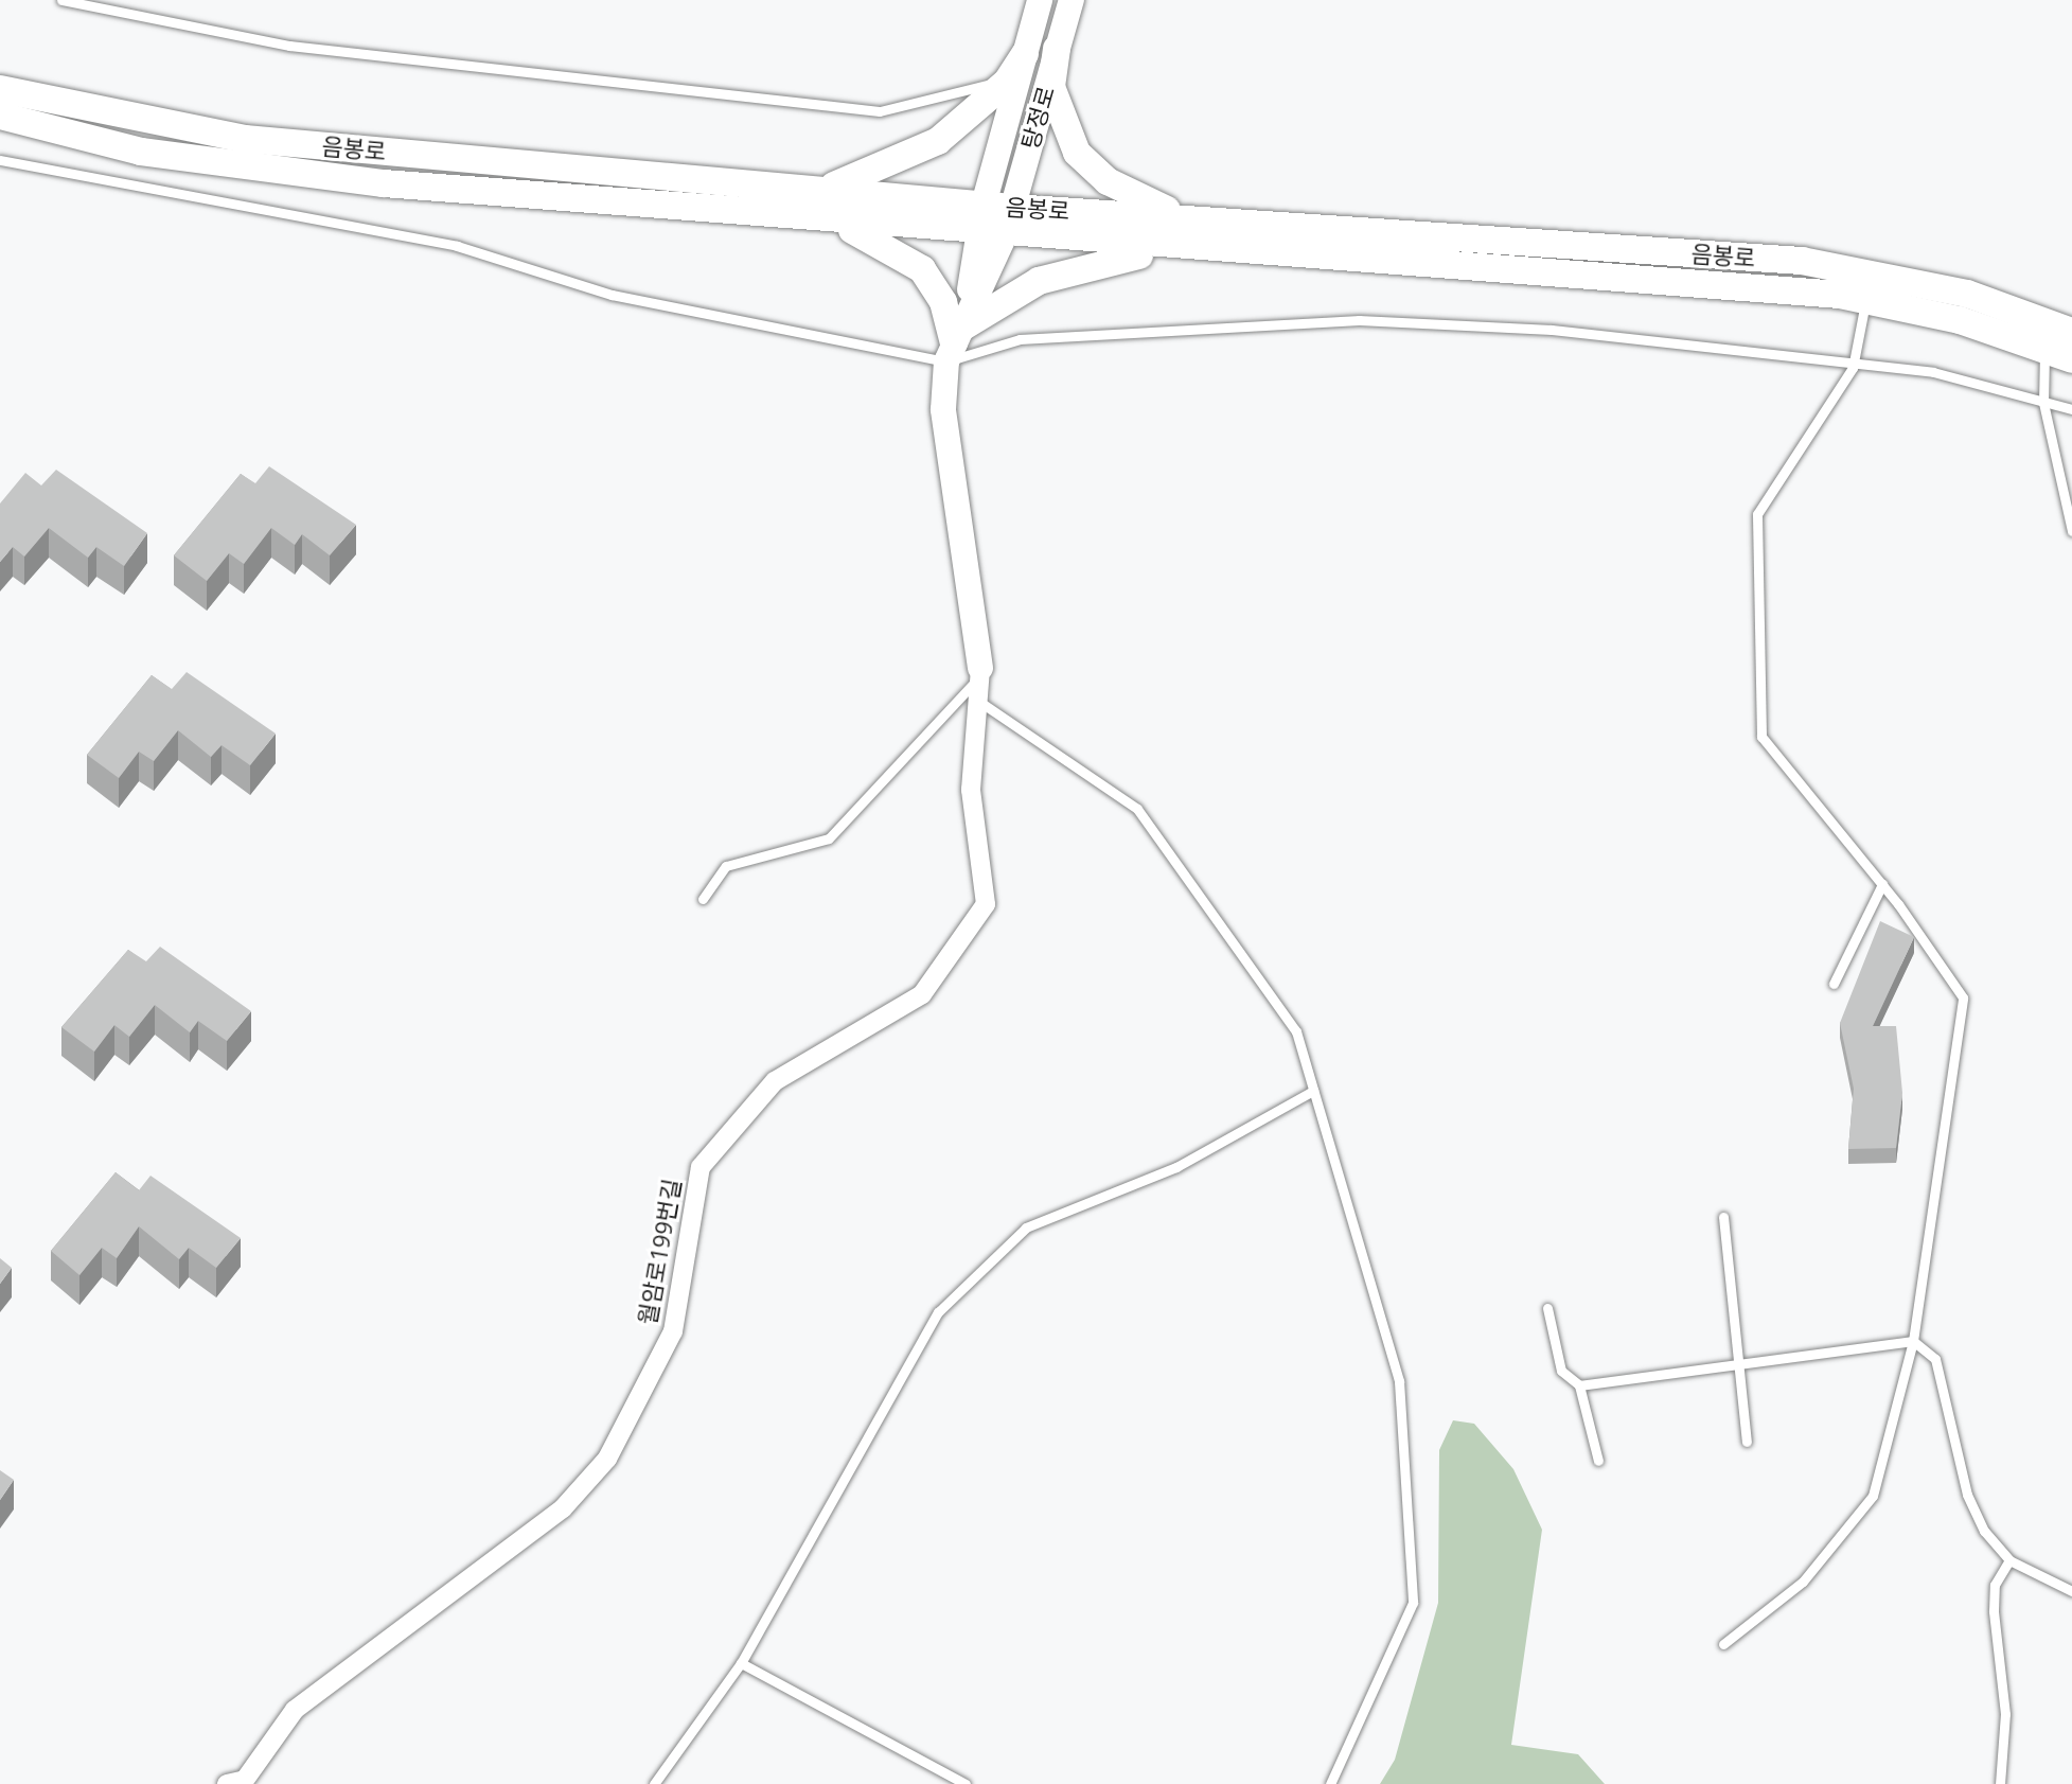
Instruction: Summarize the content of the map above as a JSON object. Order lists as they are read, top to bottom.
{
  "streets": {
    "main road": ["음봉로"],
    "street": ["탕정로", "월암로199번길"]
  },
  "crossings": [
    ["탕정로", "음봉로"]
  ]
}
